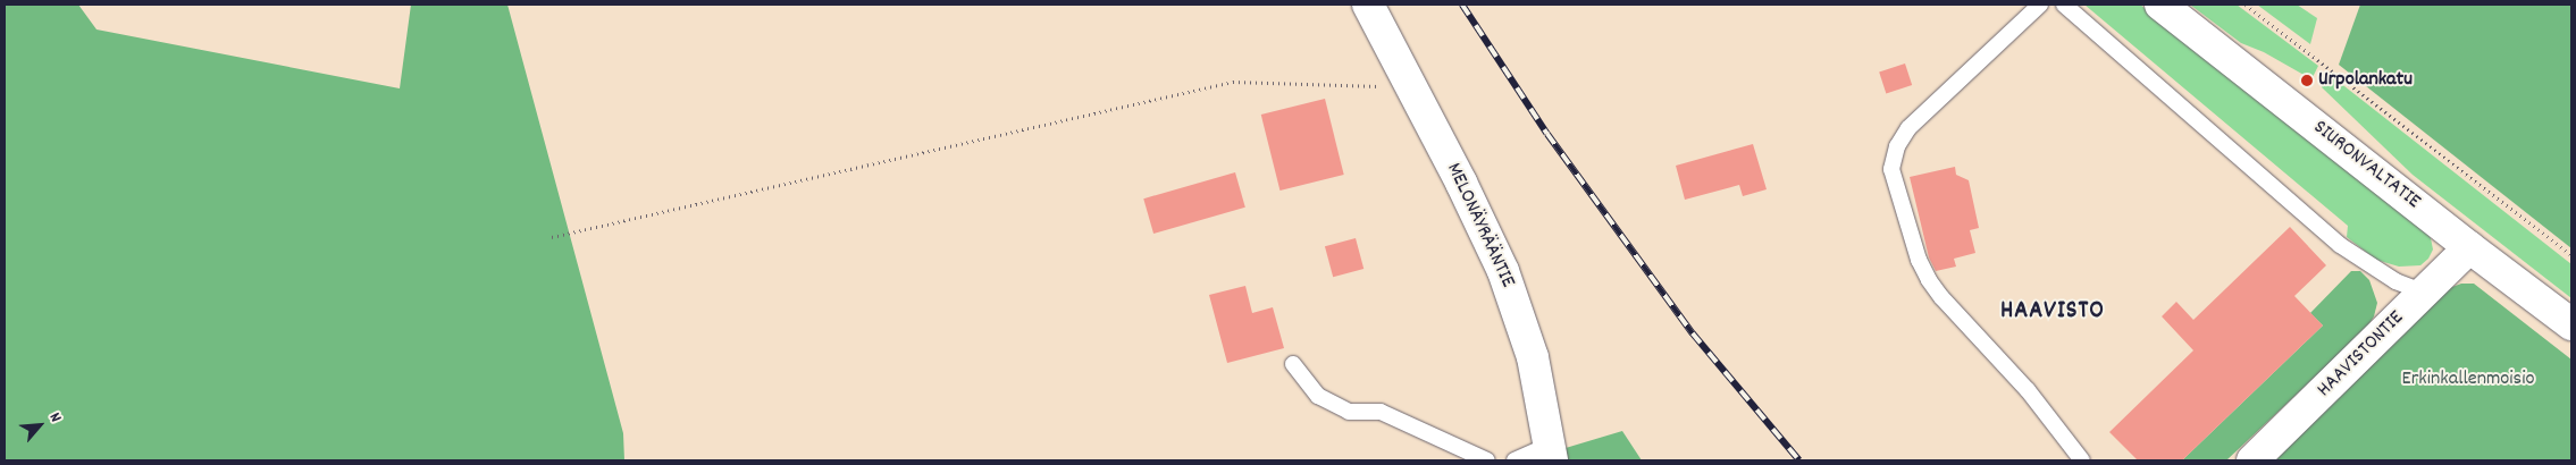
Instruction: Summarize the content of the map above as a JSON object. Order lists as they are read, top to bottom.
{
  "streets": {
    "street": ["SIURONVALTATIE", "MELONÄYRÄÄNTIE", "HAAVISTONTIE"]
  },
  "crossings": [
    ["SIURONVALTATIE", "HAAVISTONTIE"]
  ],
  "districts": ["HAAVISTO"],
  "parks": ["Erkinkallenmoisio"],
  "places": ["Urpolankatu"],
  "north": "top right"
}
